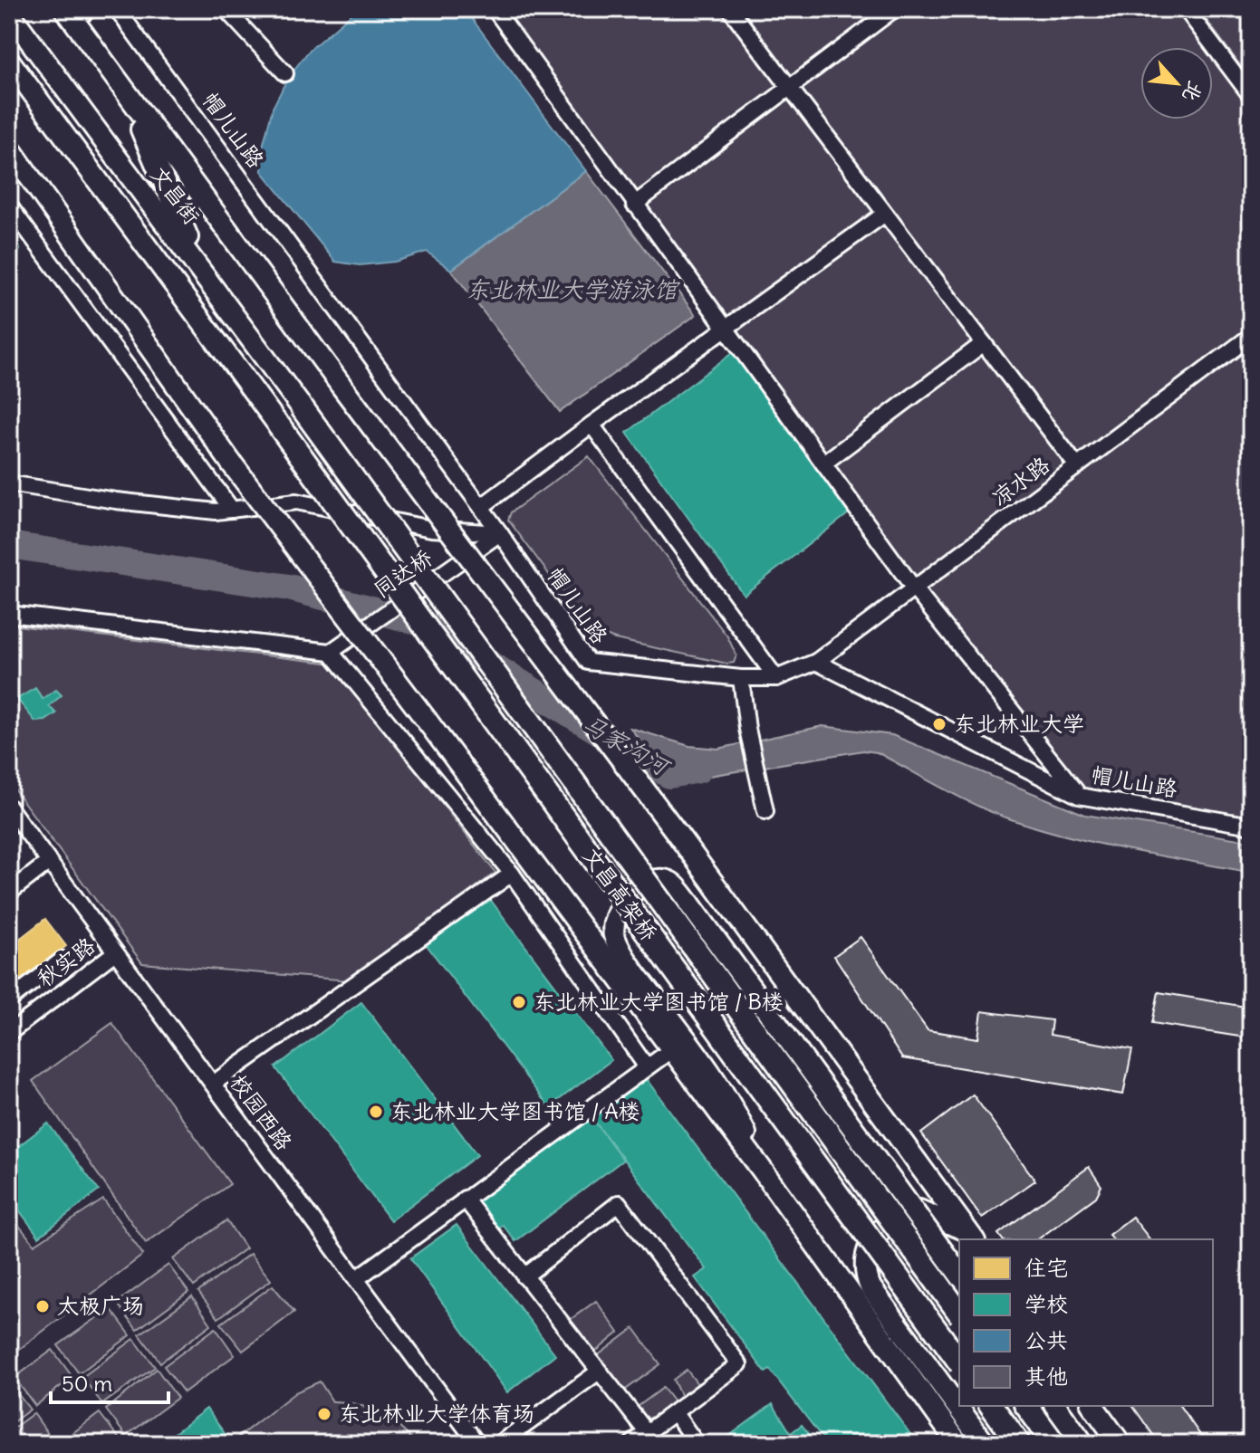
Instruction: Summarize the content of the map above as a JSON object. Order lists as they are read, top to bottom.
{
  "streets": {
    "highway": ["文昌高架桥"],
    "main road": ["文昌街"],
    "street": [
      "帽儿山路",
      "凉水路",
      "同达桥",
      "秋实路",
      "校园西路"
    ]
  },
  "crossings": [
    ["帽儿山路", "凉水路"],
    ["帽儿山路", "同达桥"],
    ["文昌街", "文昌高架桥"],
    ["秋实路", "校园西路"]
  ],
  "water": ["东北林业大学游泳馆", "马家沟河"],
  "places": [
    "东北林业大学",
    "东北林业大学图书馆 / B楼",
    "东北林业大学图书馆 / A楼",
    "太极广场",
    "东北林业大学体育场"
  ],
  "legend": [
    "住宅",
    "学校",
    "公共",
    "其他"
  ],
  "scale_bar": "50 m",
  "north": "bottom right"
}
